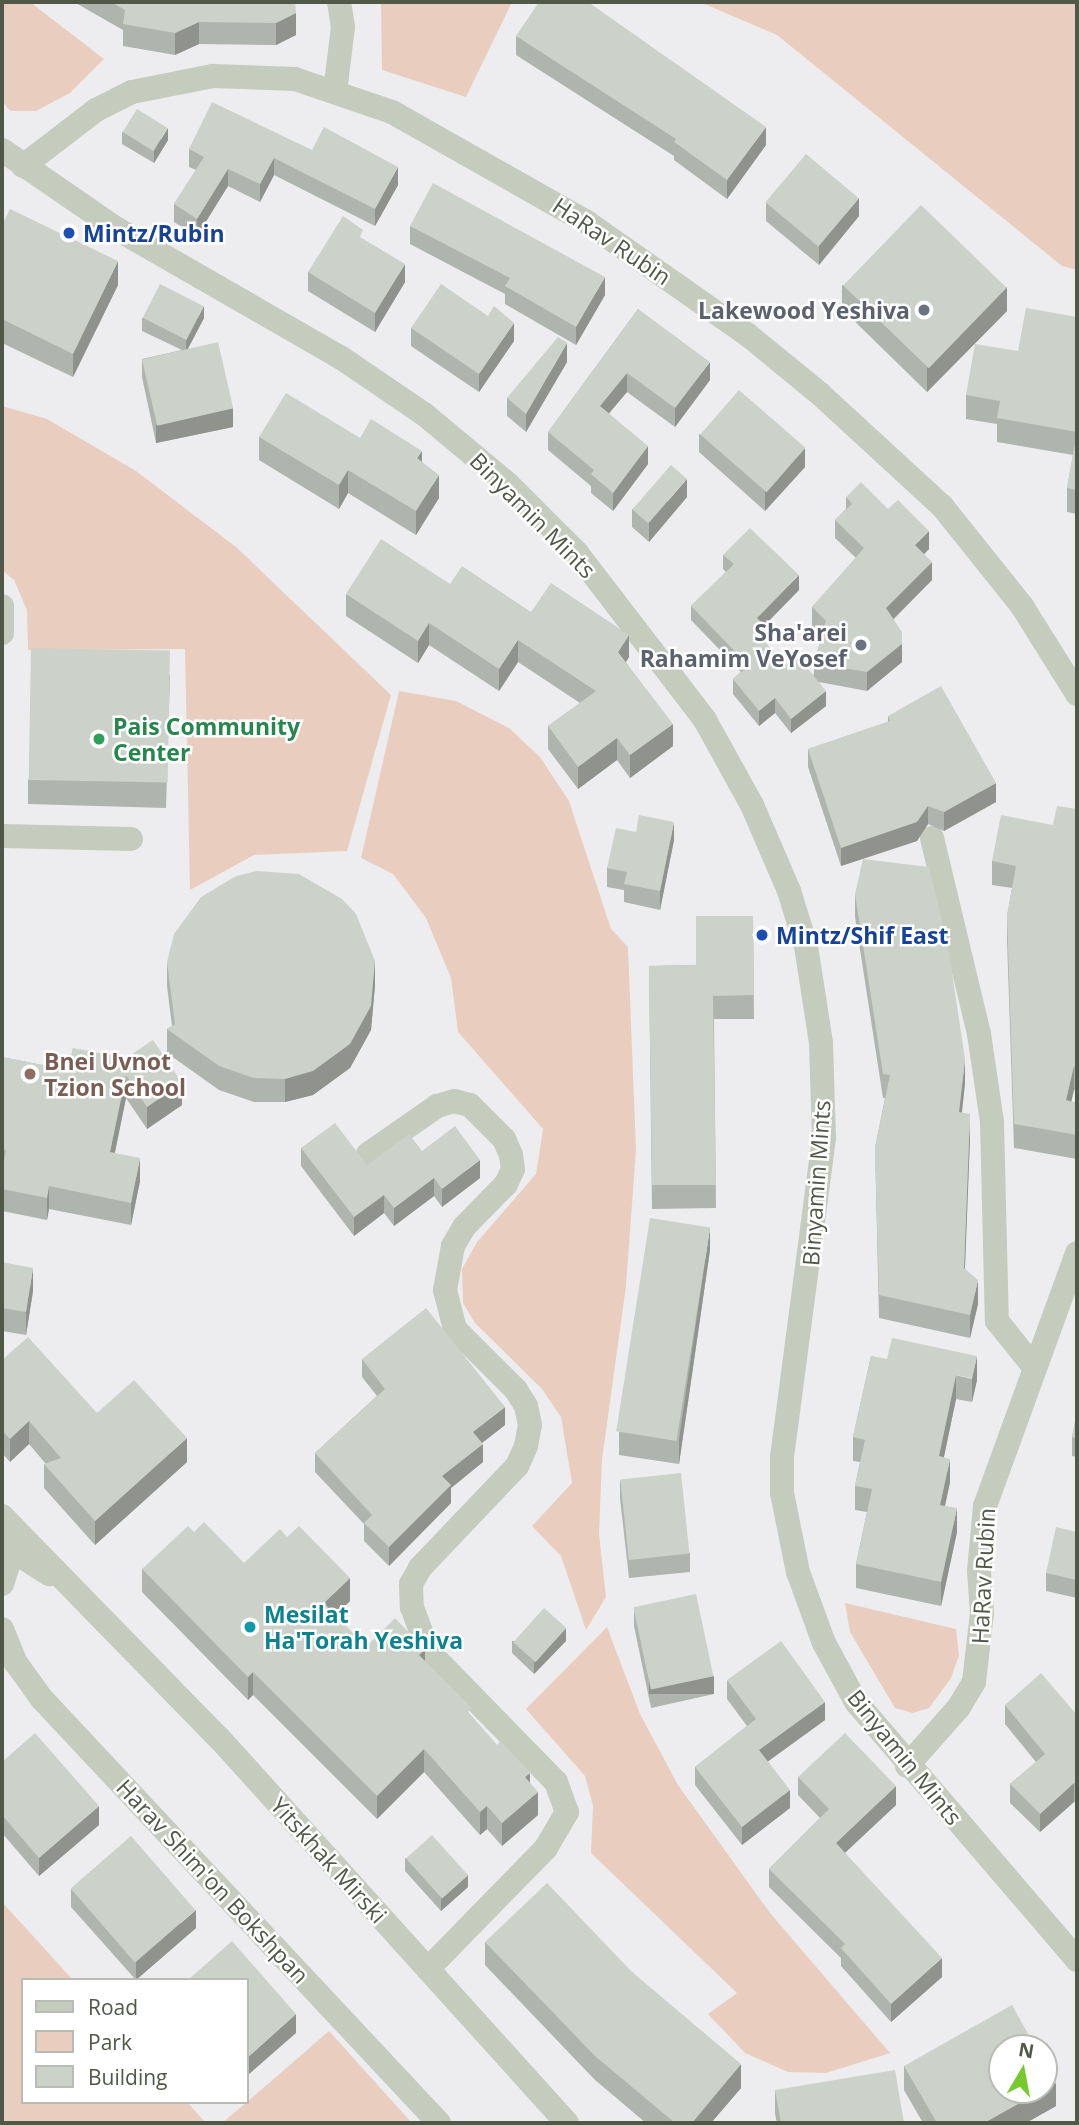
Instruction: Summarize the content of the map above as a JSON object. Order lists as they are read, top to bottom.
{
  "streets": {
    "street": [
      "HaRav Rubin",
      "Binyamin Mints",
      "Yitskhak Mirski",
      "Harav Shim'on Bokshpan"
    ]
  },
  "crossings": [
    ["HaRav Rubin", "Binyamin Mints"]
  ],
  "places": [
    "Mintz/Rubin",
    "Lakewood Yeshiva",
    "Sha'arei Rahamim VeYosef",
    "Pais Community Center",
    "Mintz/Shif East",
    "Bnei Uvnot Tzion School",
    "Mesilat Ha'Torah Yeshiva"
  ],
  "legend": ["Road", "Park", "Building"],
  "north": "top"
}
